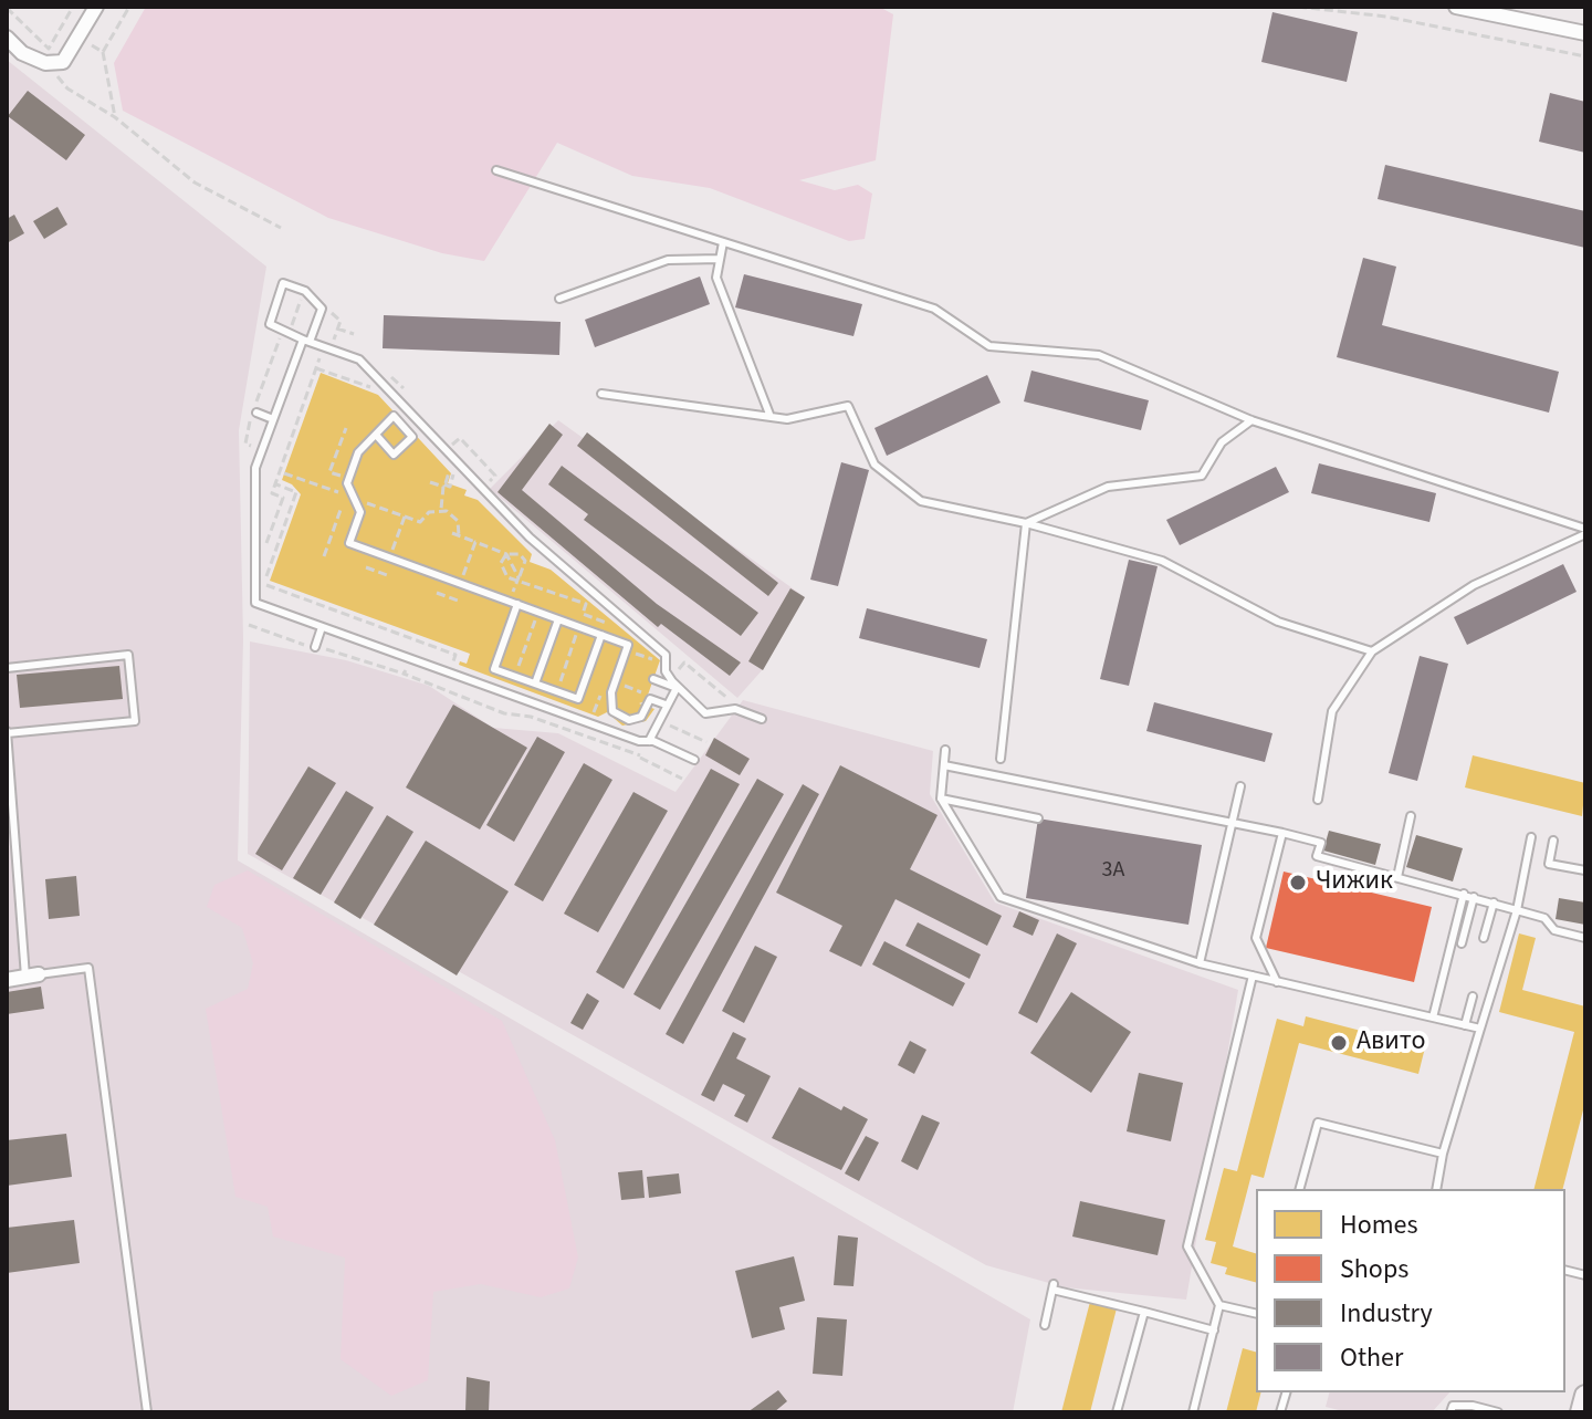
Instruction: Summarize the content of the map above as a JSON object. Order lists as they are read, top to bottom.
{
  "places": ["Чижик", "Авито"],
  "house_numbers": ["3А"],
  "legend": [
    "Homes",
    "Shops",
    "Industry",
    "Other"
  ]
}
